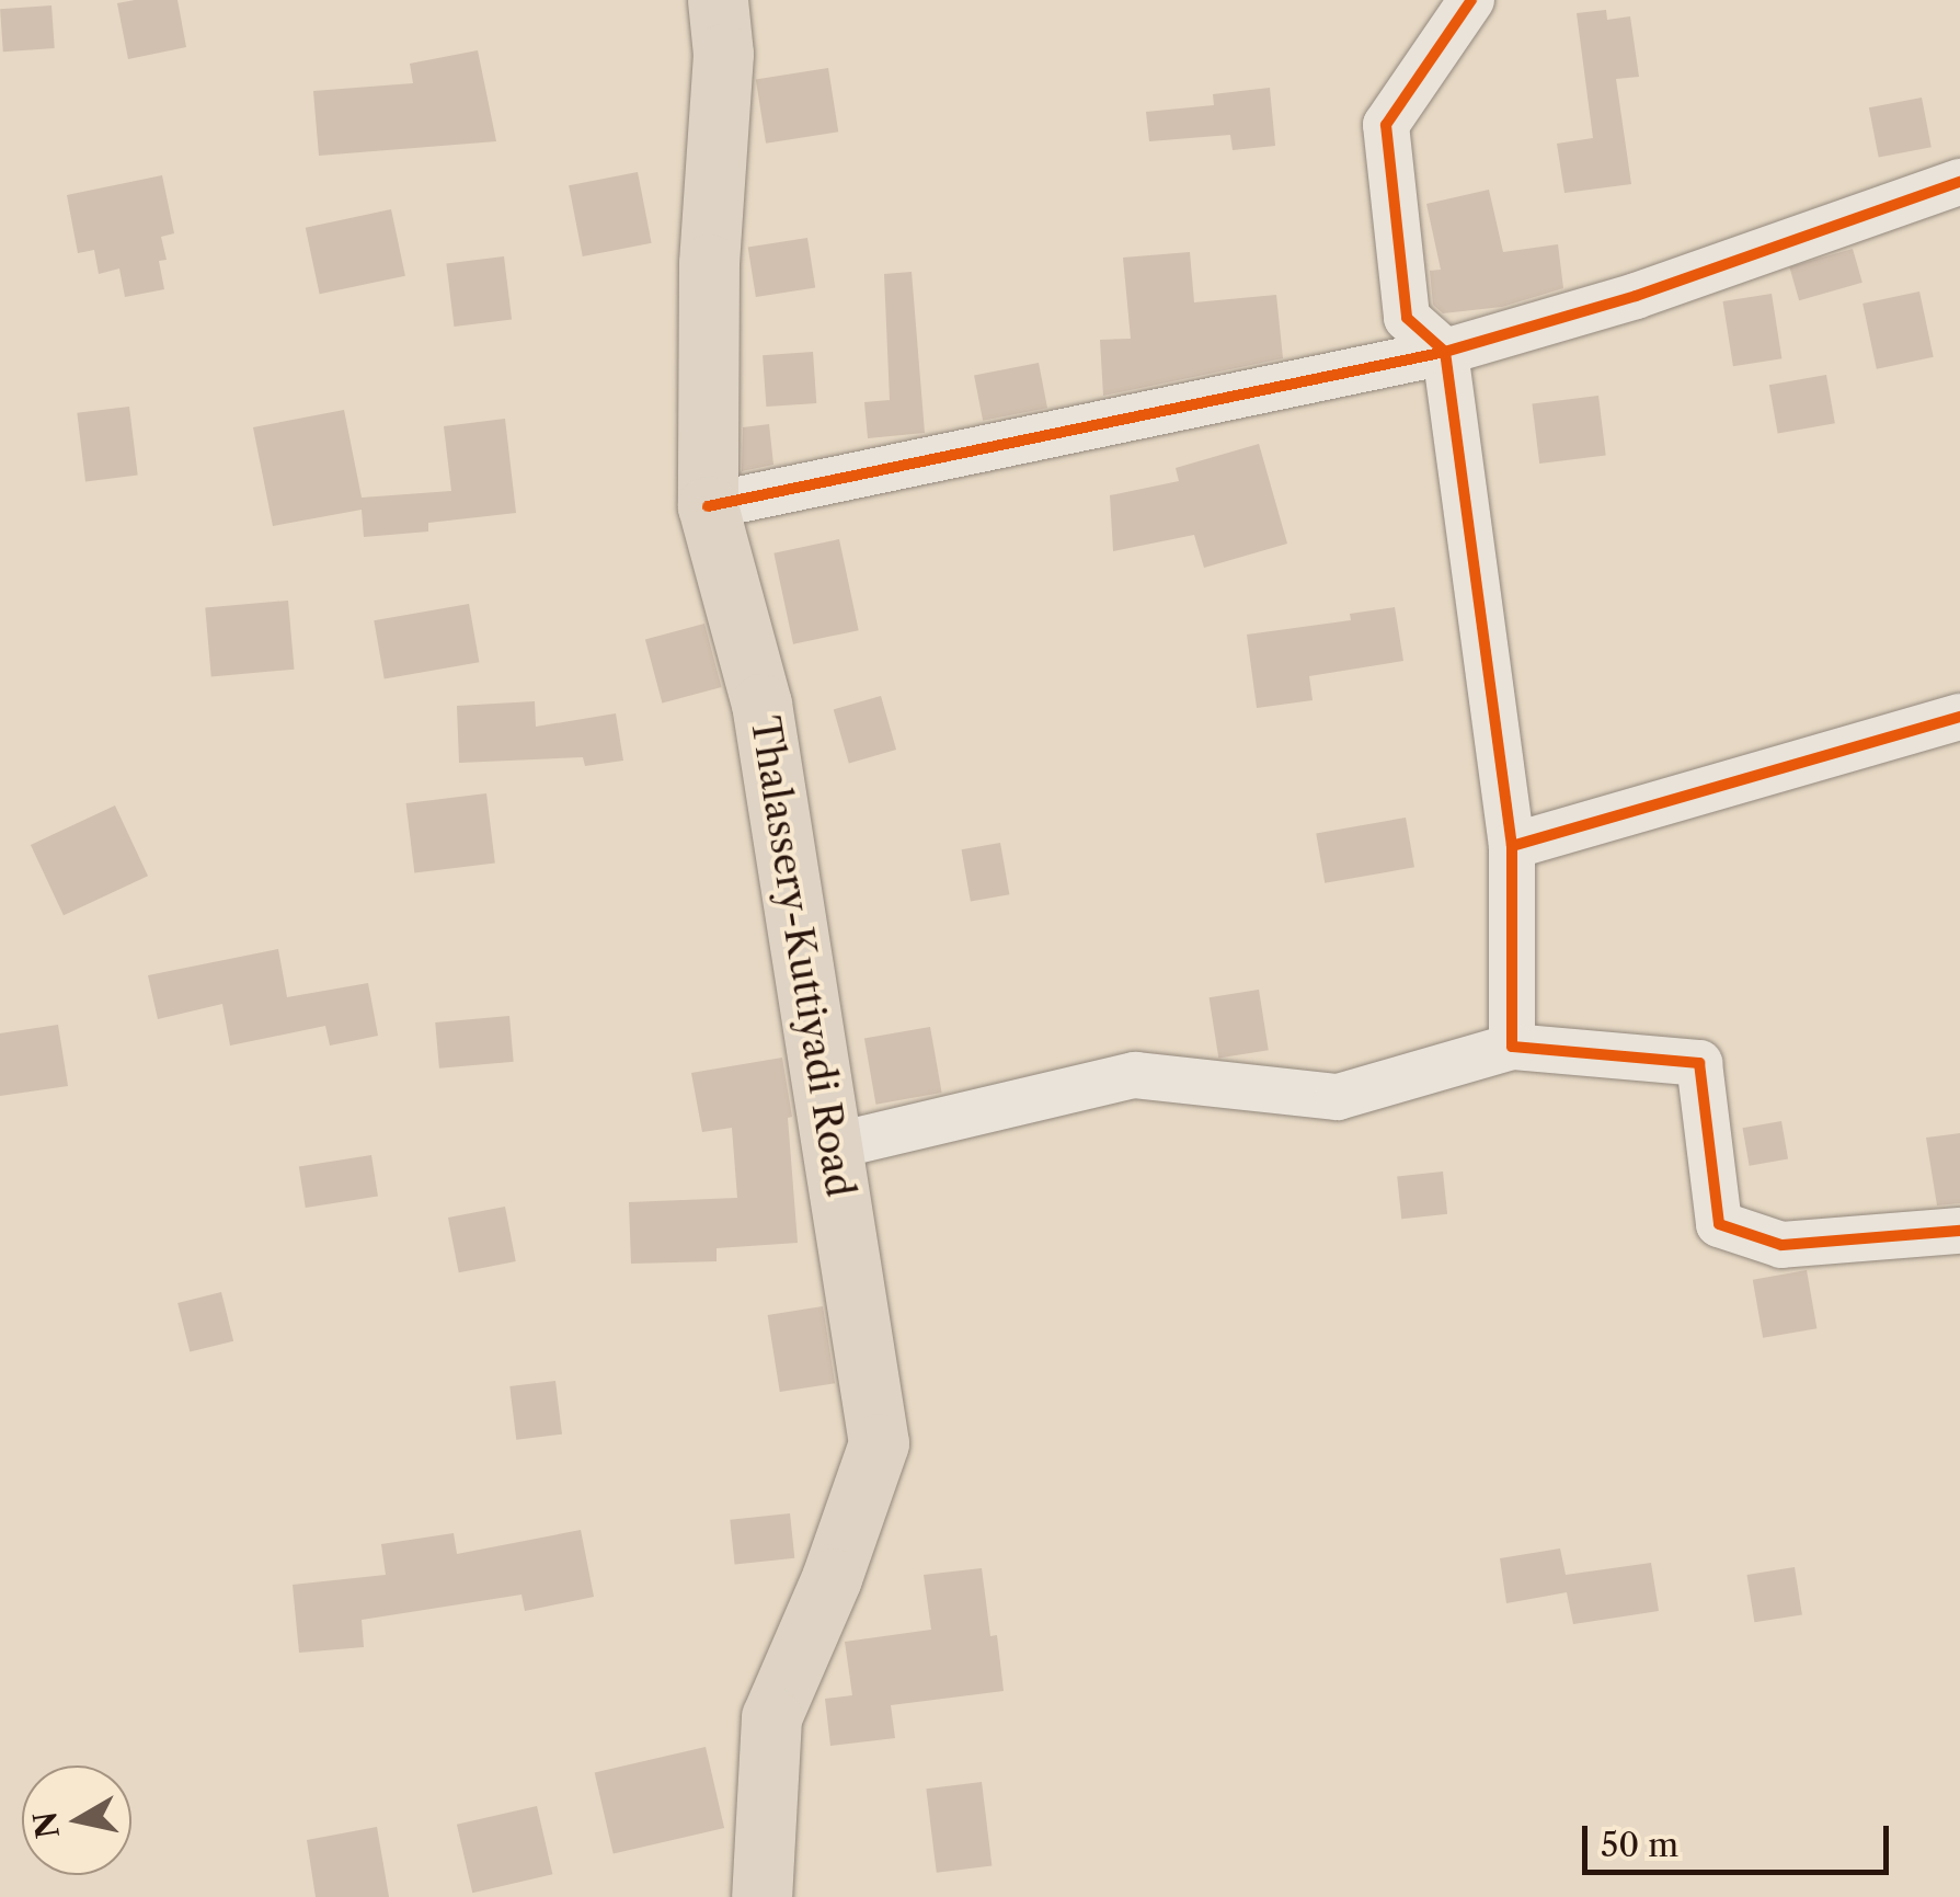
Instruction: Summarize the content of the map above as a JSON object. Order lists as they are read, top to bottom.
{
  "streets": {
    "main road": ["Thalassery-Kuttiyadi Road"]
  },
  "scale_bar": "50 m",
  "north": "left"
}
